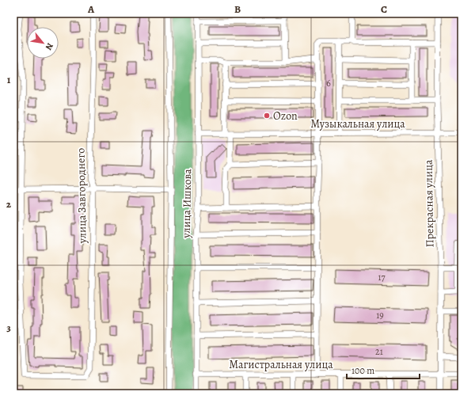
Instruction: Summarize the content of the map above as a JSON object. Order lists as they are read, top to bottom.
{
  "streets": {
    "street": [
      "Музыкальная улица",
      "улица Завгороднего",
      "улица Ишкова",
      "Прекрасная улица",
      "Магистральная улица"
    ]
  },
  "crossings": [
    ["Музыкальная улица", "улица Ишкова"],
    ["Музыкальная улица", "Прекрасная улица"],
    ["улица Ишкова", "Магистральная улица"],
    ["Прекрасная улица", "Магистральная улица"]
  ],
  "places": ["Ozon"],
  "house_numbers": [
    "6",
    "17",
    "19",
    "21"
  ],
  "scale_bar": "100 m",
  "north": "bottom right",
  "grid": {
    "columns": ["A", "B", "C"],
    "rows": ["1", "2", "3"]
  }
}
